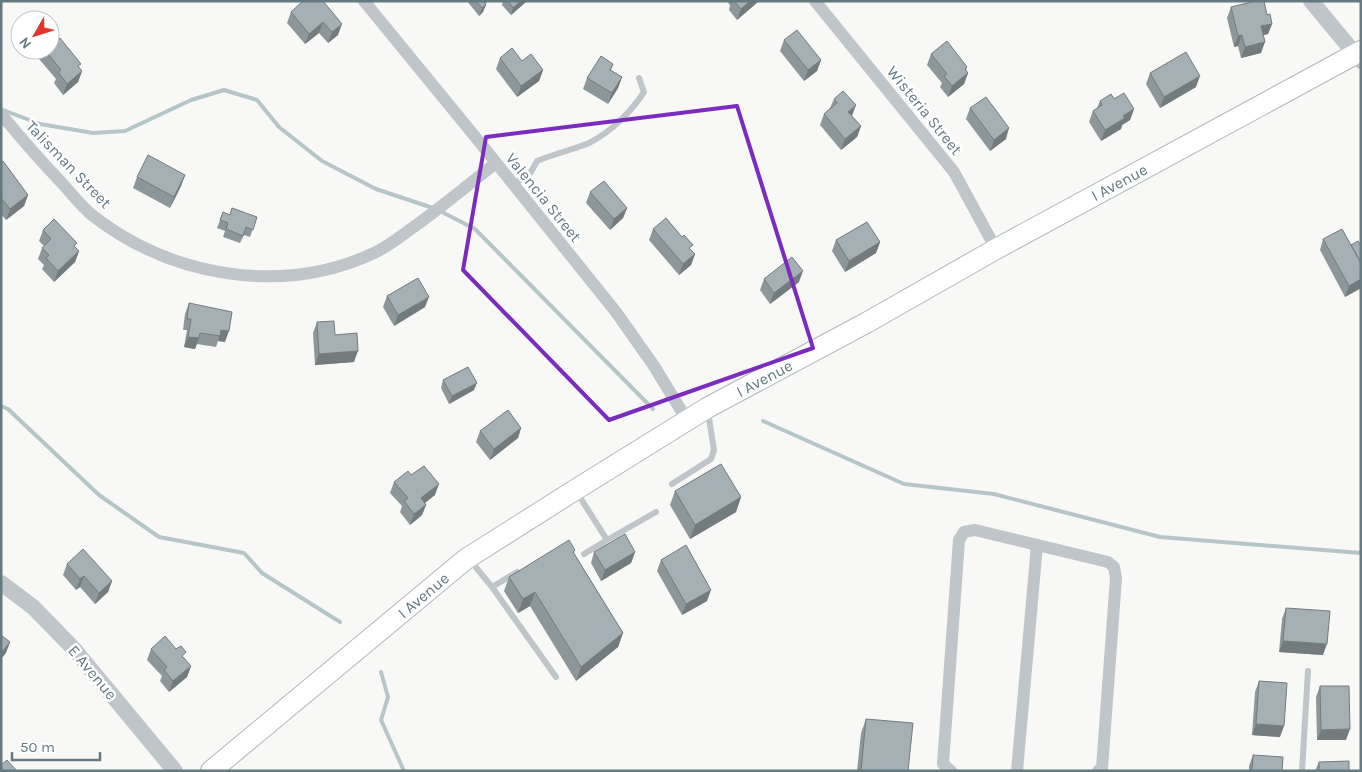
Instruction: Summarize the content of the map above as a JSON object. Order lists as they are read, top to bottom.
{
  "streets": {
    "main road": ["I Avenue"],
    "street": [
      "Wisteria Street",
      "Talisman Street",
      "Valencia Street",
      "E Avenue"
    ]
  },
  "crossings": [
    ["Wisteria Street", "I Avenue"],
    ["Talisman Street", "Valencia Street"],
    ["I Avenue", "Valencia Street"]
  ],
  "scale_bar": "50 m",
  "north": "bottom left"
}
